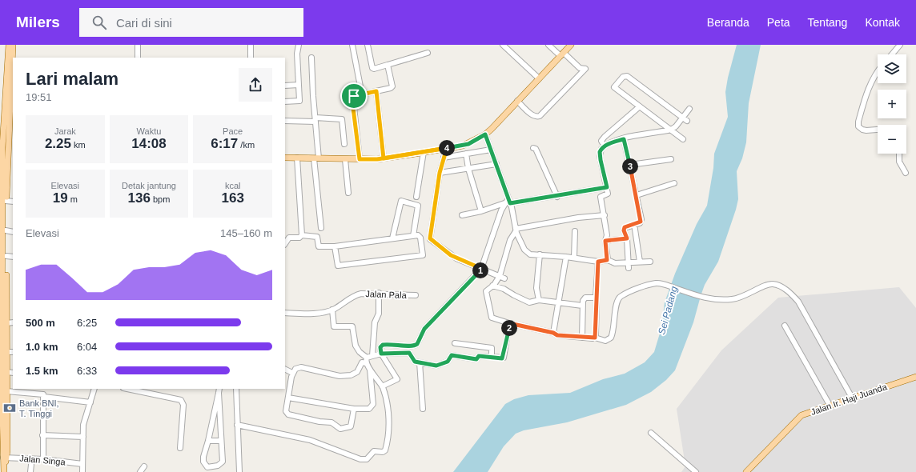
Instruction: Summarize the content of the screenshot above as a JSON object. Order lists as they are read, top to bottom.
{
  "streets": {
    "main road": ["Jalan Ir. Haji Juanda"],
    "street": ["Jalan Pala", "Jalan Singa"]
  },
  "water": ["Sei Padang"],
  "places": {
    "bank": ["Bank BNI, T. Tinggi"]
  },
  "page": {
    "header": "Milers",
    "search": "Cari di sini",
    "nav": [
      "Beranda",
      "Peta",
      "Tentang",
      "Kontak"
    ],
    "map_buttons": ["+", "−"],
    "heading": ["Lari malam", "19:51"],
    "stats": [
      ["Jarak", "2.25 km"],
      ["Waktu", "14:08"],
      ["Pace", "6:17 /km"],
      ["Elevasi", "19 m"],
      ["Detak jantung", "136 bpm"],
      ["kcal", "163"]
    ],
    "pins": [
      "4",
      "3",
      "1",
      "2"
    ],
    "chart": ["Elevasi", "145–160 m"],
    "list": [
      {
        "name": "500 m",
        "note": "6:25"
      },
      {
        "name": "1.0 km",
        "note": "6:04"
      },
      {
        "name": "1.5 km",
        "note": "6:33"
      }
    ]
  }
}
